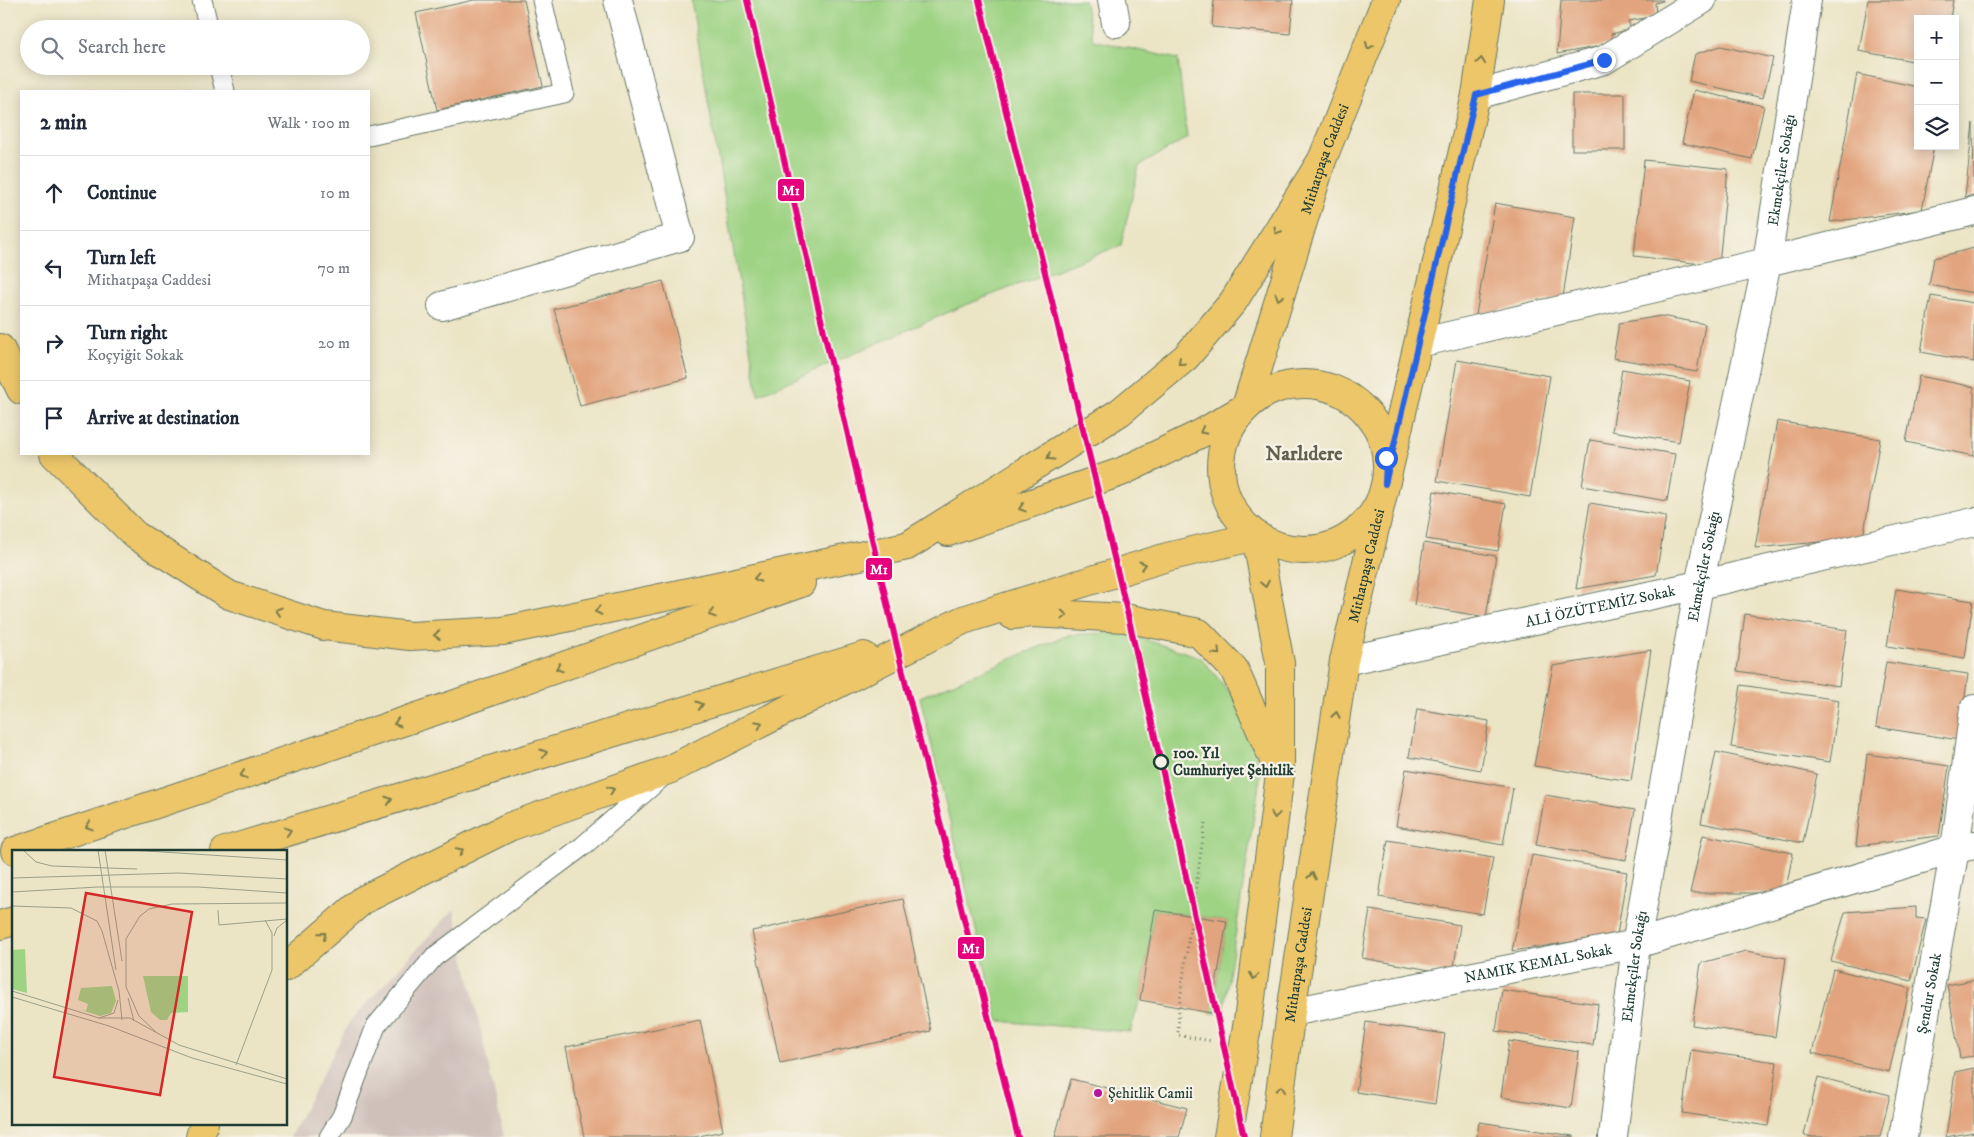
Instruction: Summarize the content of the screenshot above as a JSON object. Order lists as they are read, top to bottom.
{
  "streets": {
    "main road": ["Mithatpaşa Caddesi"],
    "street": [
      "Ekmekçiler Sokağı",
      "ALİ ÖZÜTEMİZ Sokak",
      "NAMIK KEMAL Sokak",
      "Şendur Sokak"
    ]
  },
  "crossings": [
    ["Mithatpaşa Caddesi", "ALİ ÖZÜTEMİZ Sokak"],
    ["Mithatpaşa Caddesi", "NAMIK KEMAL Sokak"],
    ["Ekmekçiler Sokağı", "ALİ ÖZÜTEMİZ Sokak"],
    ["Ekmekçiler Sokağı", "NAMIK KEMAL Sokak"],
    ["NAMIK KEMAL Sokak", "Şendur Sokak"]
  ],
  "districts": ["Narlıdere"],
  "places": ["100. Yıl Cumhuriyet Şehitlik", "Şehitlik Camii"],
  "lines": ["transit line M1"],
  "page": {
    "map_buttons": ["+", "−"],
    "search": "Search here",
    "heading": ["2 min", "Walk · 100 m"],
    "list": [
      ["Continue", "10 m"],
      ["Turn left", "Mithatpaşa Caddesi", "70 m"],
      ["Turn right", "Koçyiğit Sokak", "20 m"],
      "Arrive at destination"
    ]
  }
}
